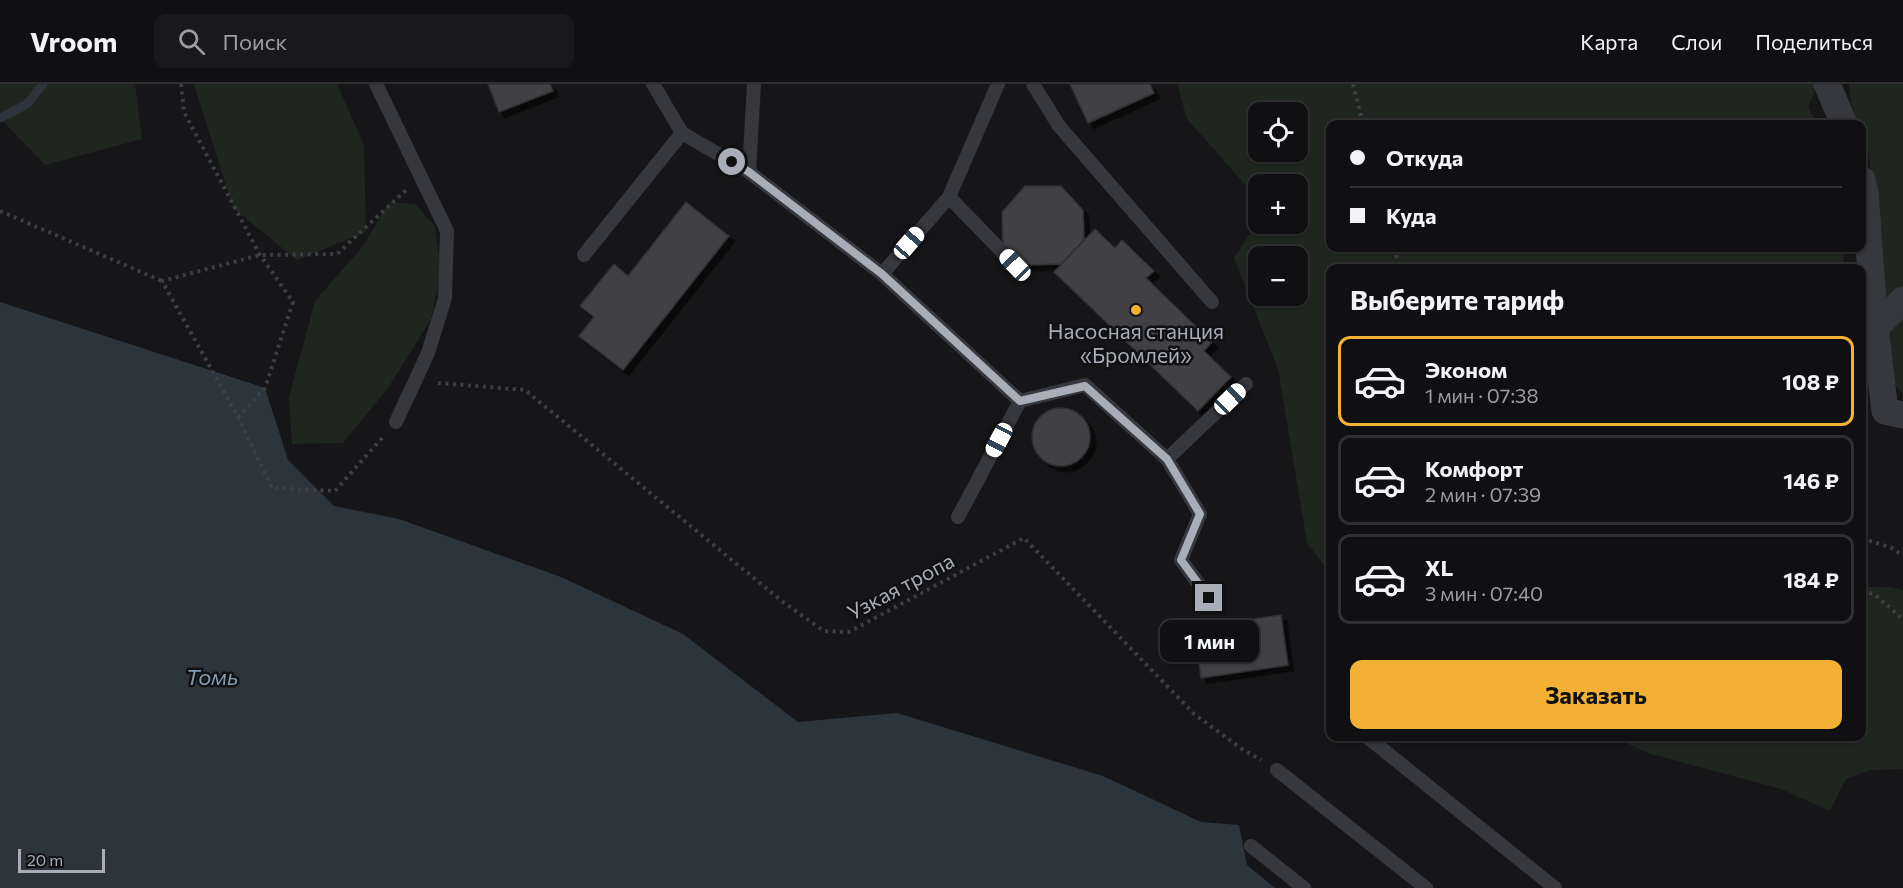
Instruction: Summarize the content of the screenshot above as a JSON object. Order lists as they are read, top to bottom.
{
  "streets": {
    "path": ["Узкая тропа"]
  },
  "water": ["Томь"],
  "places": ["Насосная станция «Бромлей»"],
  "scale_bar": "20 m",
  "page": {
    "header": "Vroom",
    "search": "Поиск",
    "nav": ["Карта", "Слои", "Поделиться"],
    "map_buttons": ["+", "−"],
    "banner": ["Откуда", "Куда"],
    "heading": "Выберите тариф",
    "list": [
      {
        "name": "Эконом",
        "note": "1 мин · 07:38",
        "value": "108 ₽"
      },
      {
        "name": "Комфорт",
        "note": "2 мин · 07:39",
        "value": "146 ₽"
      },
      {
        "name": "XL",
        "note": "3 мин · 07:40",
        "value": "184 ₽"
      }
    ],
    "bubble": "1 мин",
    "buttons": "Заказать",
    "scale": "20 m"
  }
}
